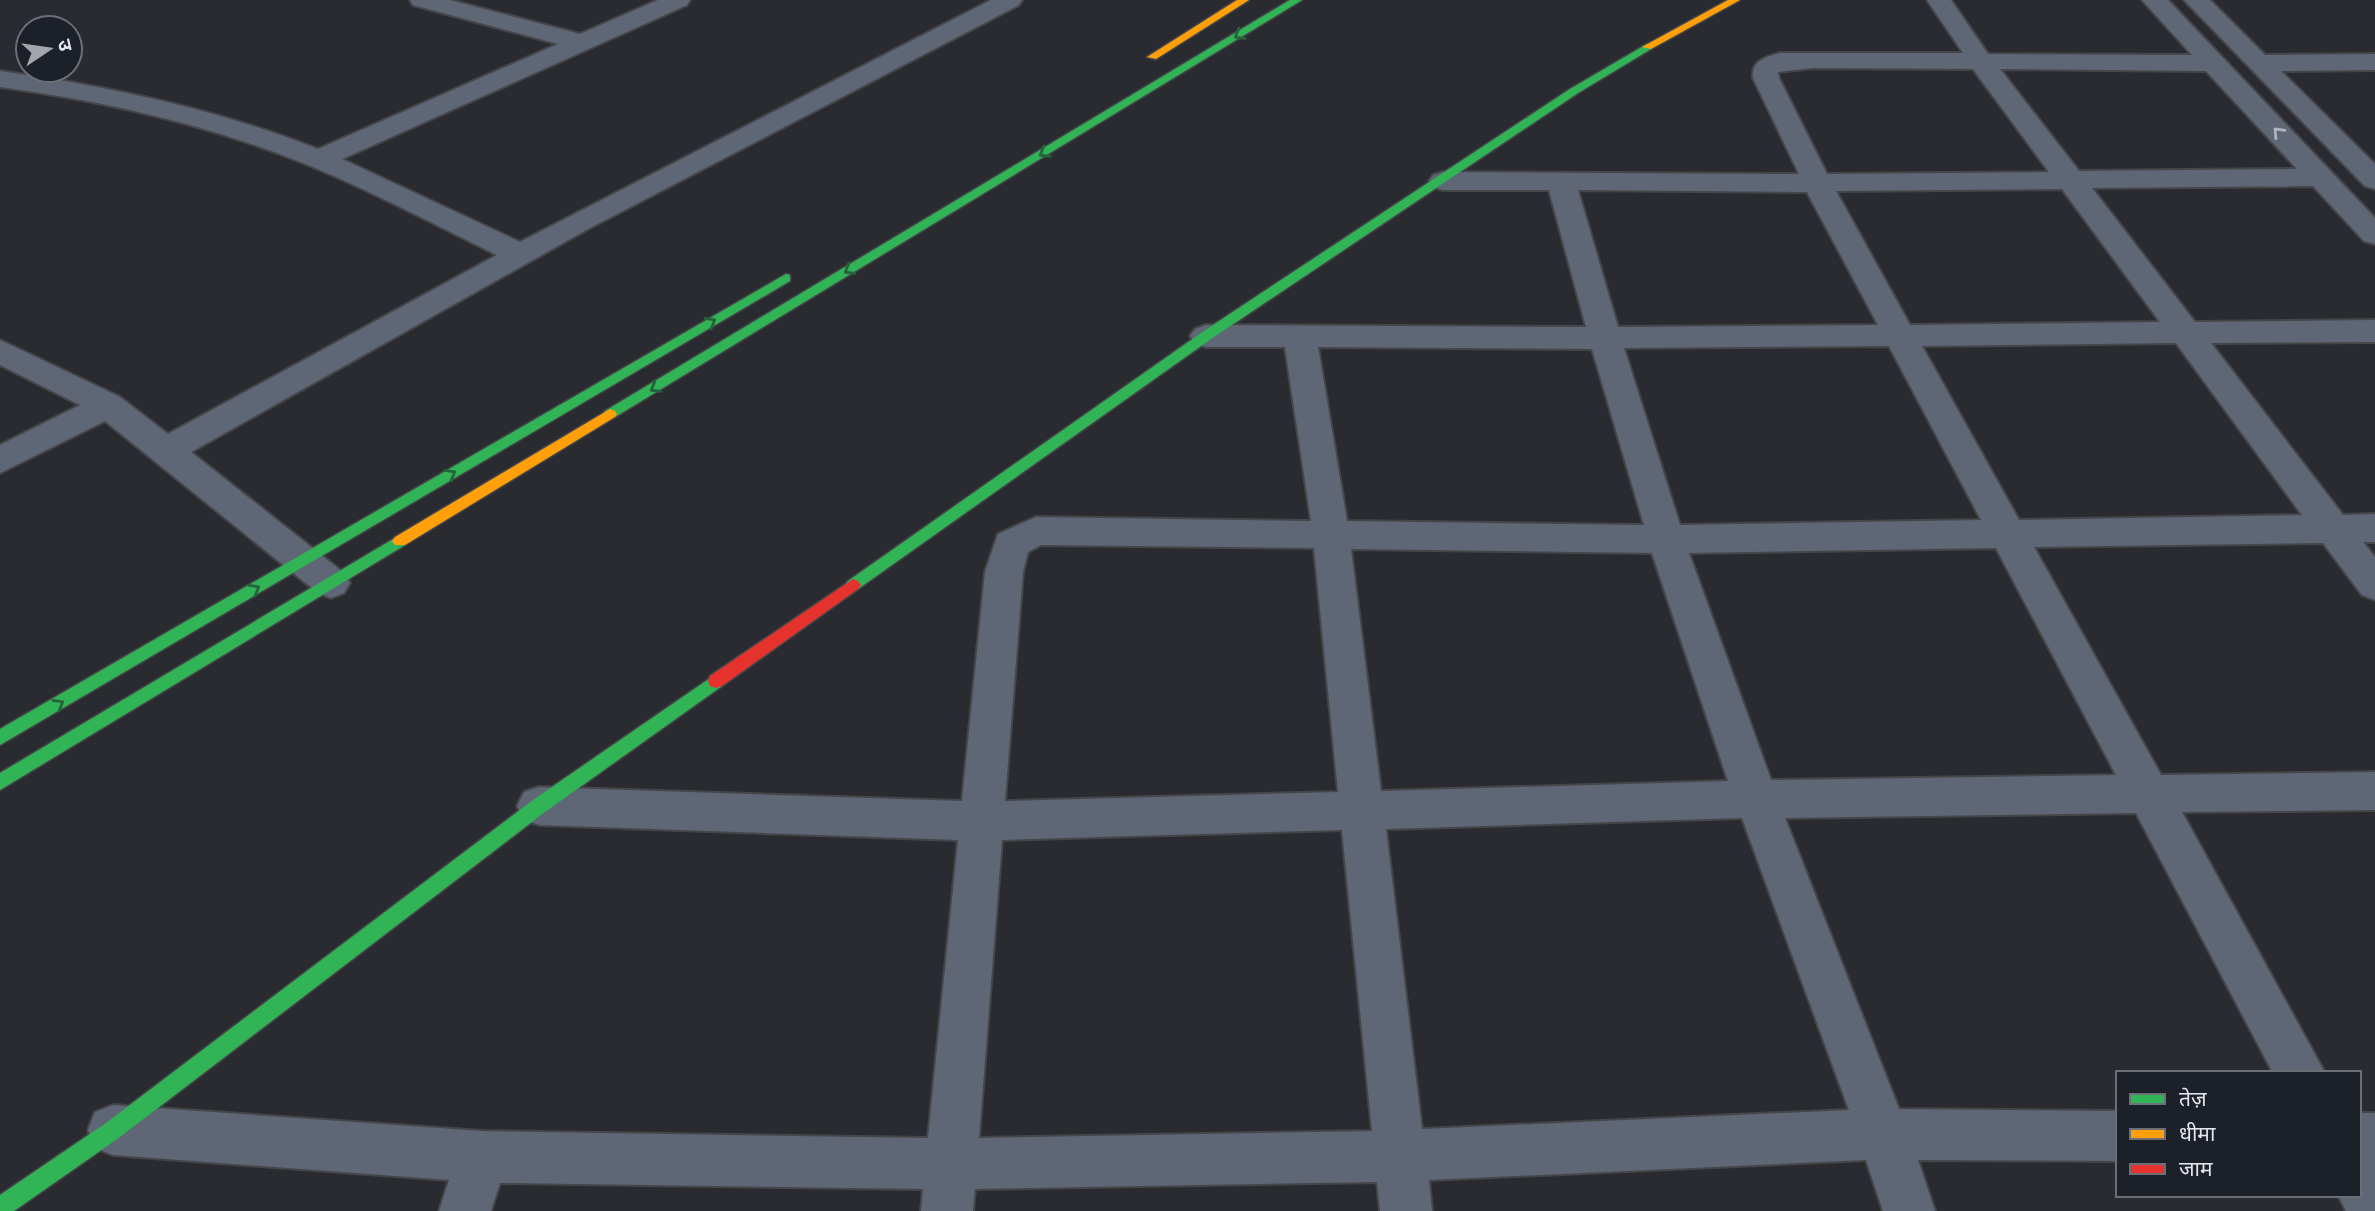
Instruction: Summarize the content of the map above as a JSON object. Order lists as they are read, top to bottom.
{
  "legend": ["तेज़", "धीमा", "जाम"],
  "north": "right"
}
